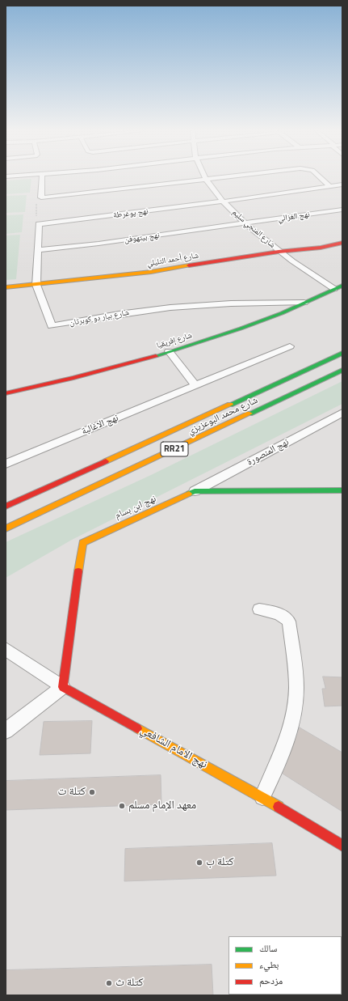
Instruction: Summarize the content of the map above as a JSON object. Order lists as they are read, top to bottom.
{
  "streets": {
    "main road": [
      "شارع أحمد التليلي",
      "شارع إفريقيا",
      "شارع محمد البوعزيزي",
      "RR21",
      "نهج ابن بسام",
      "نهج الامام الشافعي"
    ],
    "street": [
      "نهج يوغرطة",
      "نهج الغزالي",
      "شارع المنجي سليم",
      "نهج بيتهوفن",
      "شارع بيار دو كوبرتان",
      "نهج الاغالبة",
      "نهج المنصورة"
    ]
  },
  "crossings": [
    ["نهج يوغرطة", "شارع المنجي سليم"],
    ["نهج يوغرطة", "شارع بيار دو كوبرتان"],
    ["نهج الغزالي", "شارع المنجي سليم"],
    ["نهج الغزالي", "نهج بيتهوفن"],
    ["شارع المنجي سليم", "نهج بيتهوفن"],
    ["شارع المنجي سليم", "شارع أحمد التليلي"],
    ["شارع المنجي سليم", "شارع إفريقيا"],
    ["نهج بيتهوفن", "شارع بيار دو كوبرتان"],
    ["شارع أحمد التليلي", "شارع بيار دو كوبرتان"],
    ["شارع بيار دو كوبرتان", "شارع إفريقيا"],
    ["نهج المنصورة", "نهج ابن بسام"],
    ["نهج ابن بسام", "نهج الامام الشافعي"]
  ],
  "places": [
    "كتلة ت",
    "معهد الإمام مسلم",
    "كتلة ب",
    "كتلة ث"
  ],
  "legend": ["سالك", "بطيء", "مزدحم"]
}
